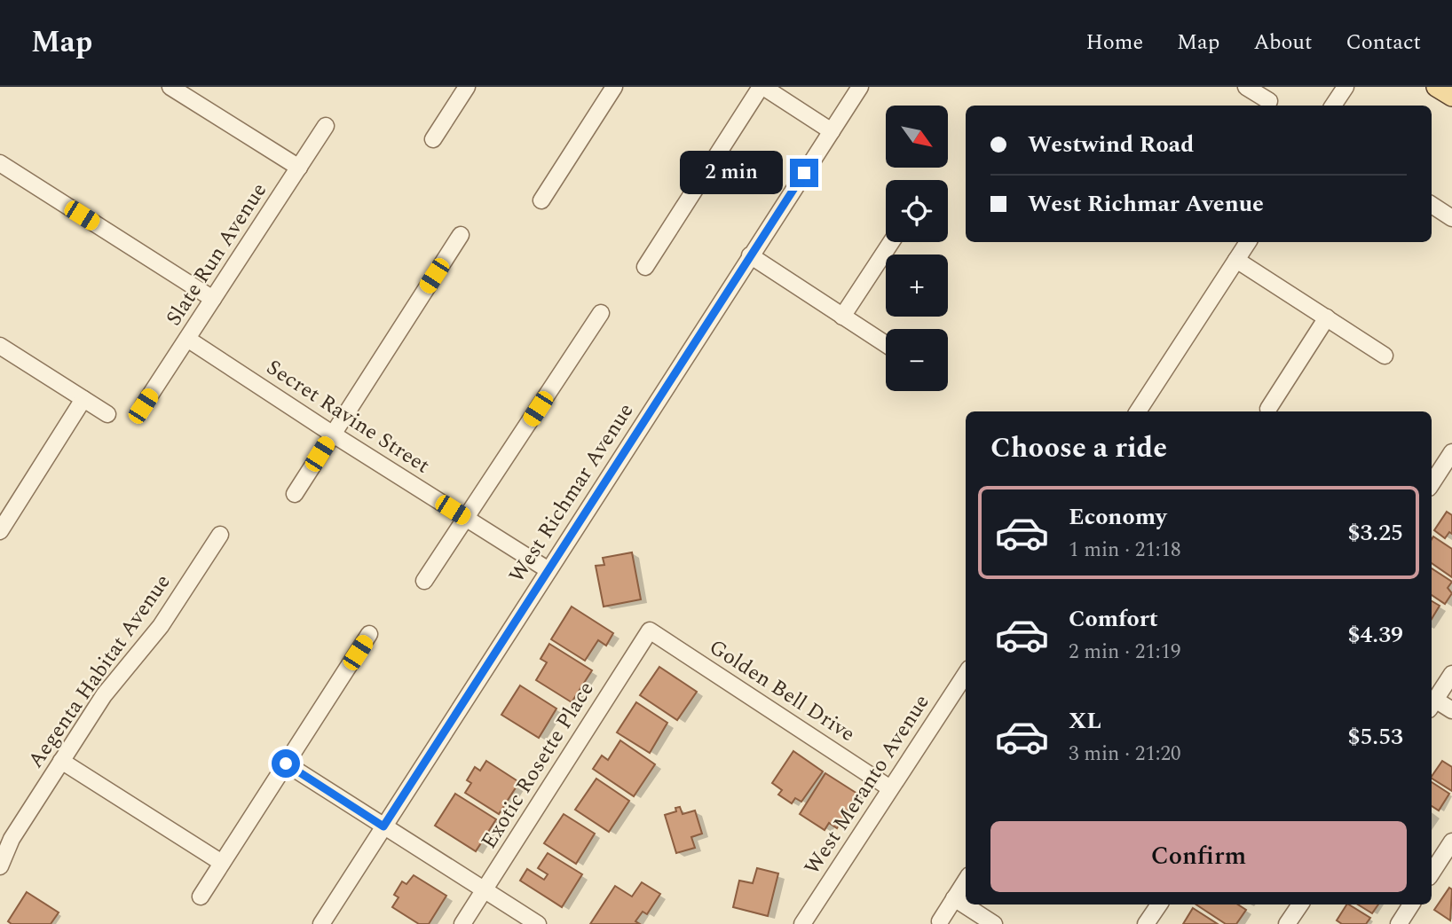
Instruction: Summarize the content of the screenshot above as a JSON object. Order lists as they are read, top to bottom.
{
  "streets": {
    "street": [
      "Slate Run Avenue",
      "Secret Ravine Street",
      "West Richmar Avenue",
      "Aegenta Habitat Avenue",
      "Golden Bell Drive",
      "Exotic Rosette Place",
      "West Meranto Avenue"
    ]
  },
  "crossings": [
    ["Slate Run Avenue", "Secret Ravine Street"],
    ["Secret Ravine Street", "West Richmar Avenue"],
    ["Golden Bell Drive", "Exotic Rosette Place"],
    ["Golden Bell Drive", "West Meranto Avenue"]
  ],
  "north": "bottom right",
  "page": {
    "header": "Map",
    "nav": [
      "Home",
      "Map",
      "About",
      "Contact"
    ],
    "map_buttons": ["+", "−"],
    "banner": ["Westwind Road", "West Richmar Avenue"],
    "bubble": "2 min",
    "heading": "Choose a ride",
    "list": [
      {
        "name": "Economy",
        "note": "1 min · 21:18",
        "value": "$3.25"
      },
      {
        "name": "Comfort",
        "note": "2 min · 21:19",
        "value": "$4.39"
      },
      {
        "name": "XL",
        "note": "3 min · 21:20",
        "value": "$5.53"
      }
    ],
    "buttons": "Confirm"
  }
}
